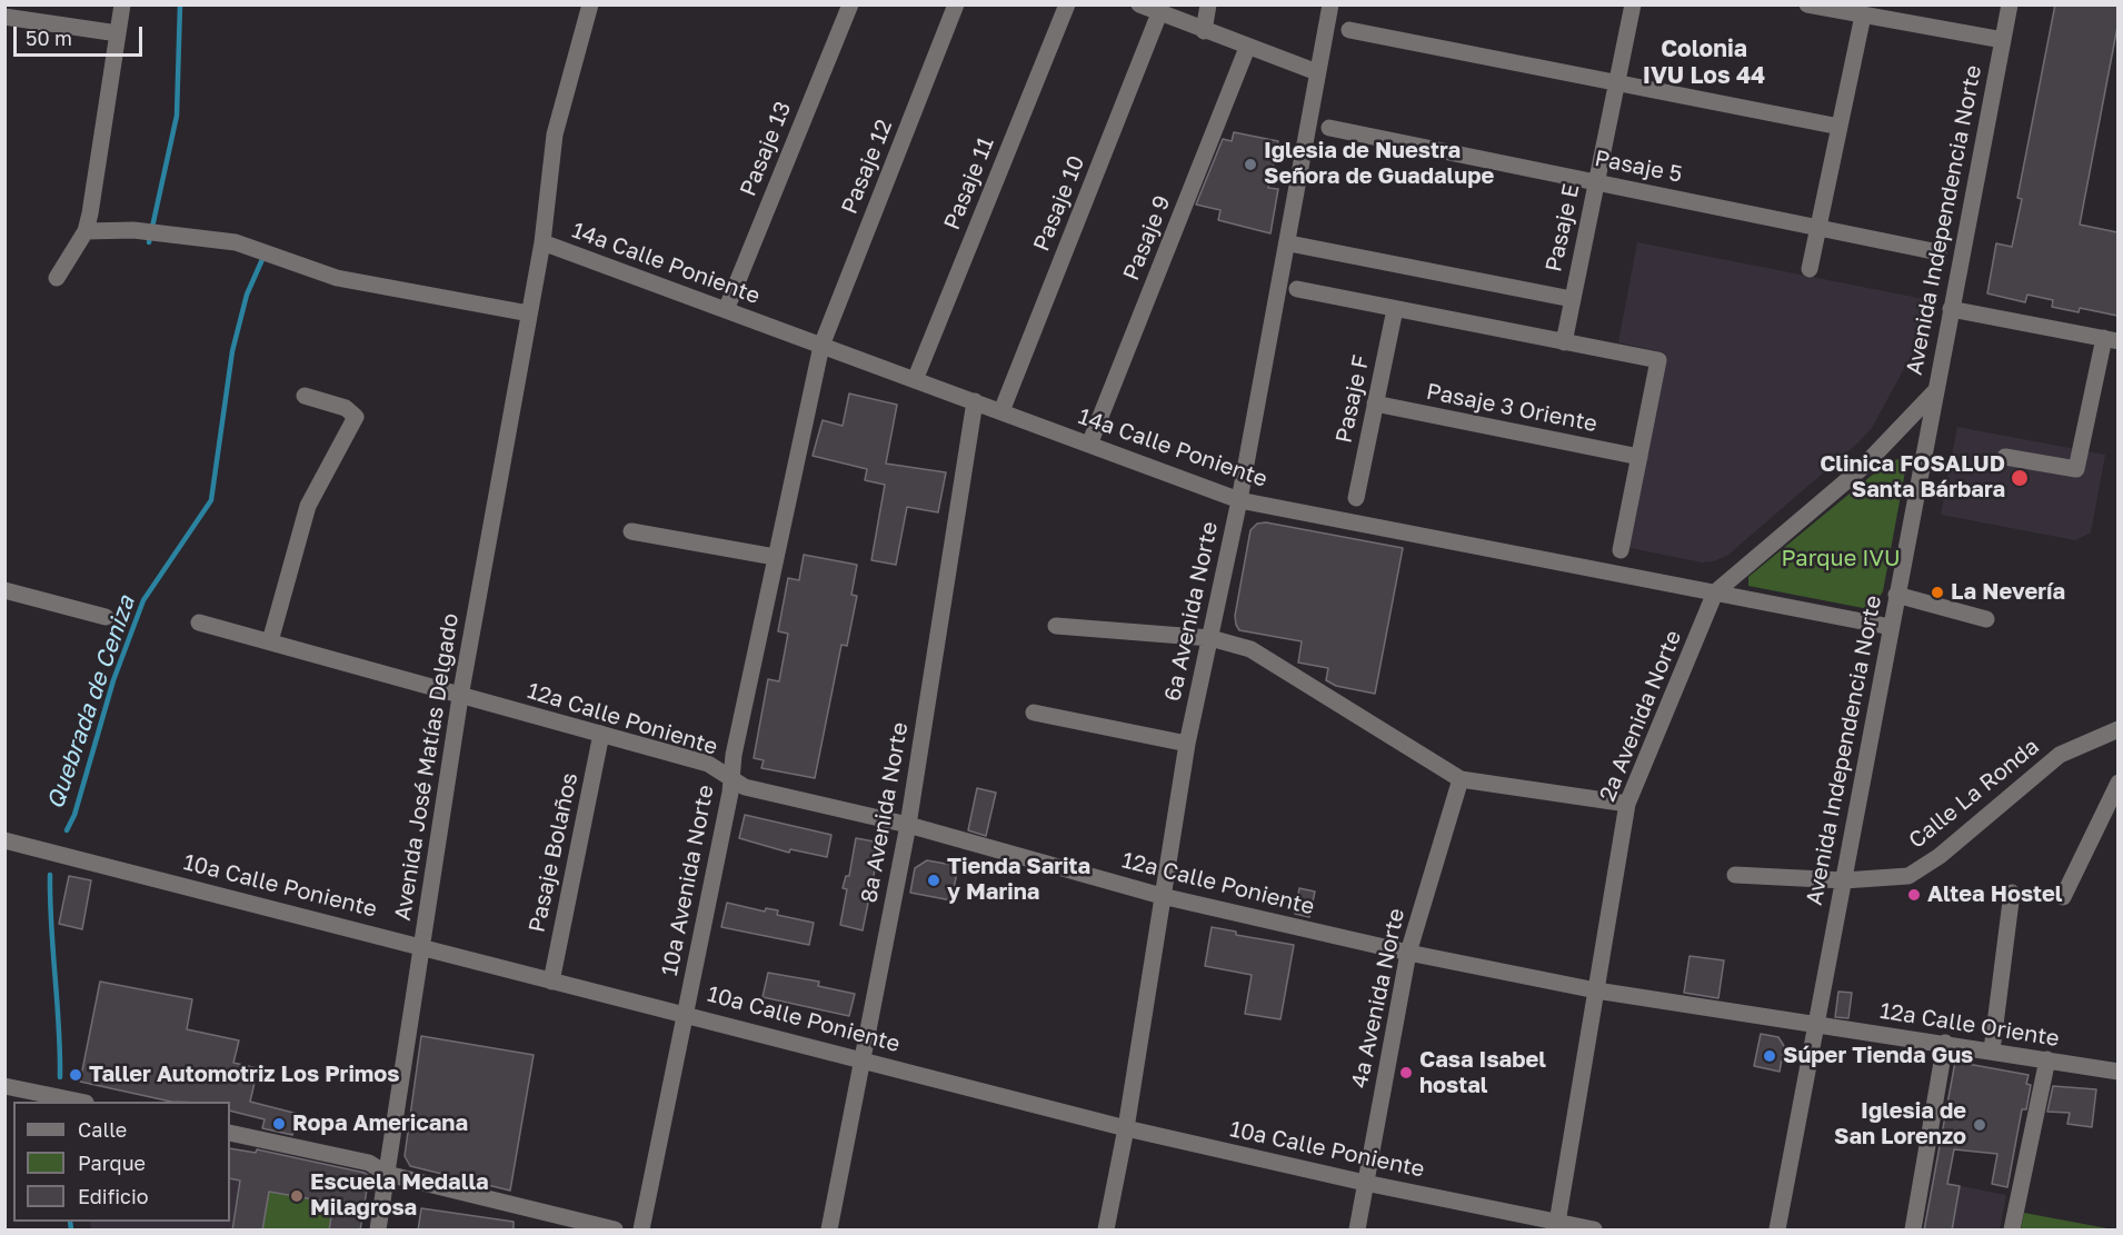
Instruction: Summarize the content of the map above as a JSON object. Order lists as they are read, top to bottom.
{
  "streets": {
    "street": [
      "Pasaje 13",
      "Pasaje 12",
      "Pasaje 5",
      "Pasaje 11",
      "Pasaje 10",
      "Avenida Independencia Norte",
      "Pasaje E",
      "Pasaje 9",
      "14a Calle Poniente",
      "Pasaje F",
      "Pasaje 3 Oriente",
      "6a Avenida Norte",
      "2a Avenida Norte",
      "12a Calle Poniente",
      "Avenida José Matías Delgado",
      "Calle La Ronda",
      "8a Avenida Norte",
      "Pasaje Bolaños",
      "10a Avenida Norte",
      "10a Calle Poniente",
      "4a Avenida Norte",
      "12a Calle Oriente"
    ]
  },
  "crossings": [
    ["Pasaje 13", "14a Calle Poniente"],
    ["Pasaje 12", "14a Calle Poniente"],
    ["Pasaje 12", "10a Avenida Norte"],
    ["Pasaje 5", "Pasaje E"],
    ["Pasaje 11", "14a Calle Poniente"],
    ["Pasaje 10", "14a Calle Poniente"],
    ["Avenida Independencia Norte", "14a Calle Poniente"],
    ["Avenida Independencia Norte", "2a Avenida Norte"],
    ["Avenida Independencia Norte", "12a Calle Poniente"],
    ["Avenida Independencia Norte", "Calle La Ronda"],
    ["Avenida Independencia Norte", "12a Calle Oriente"],
    ["Pasaje 9", "14a Calle Poniente"],
    ["14a Calle Poniente", "6a Avenida Norte"],
    ["14a Calle Poniente", "2a Avenida Norte"],
    ["14a Calle Poniente", "Avenida José Matías Delgado"],
    ["14a Calle Poniente", "8a Avenida Norte"],
    ["14a Calle Poniente", "10a Avenida Norte"],
    ["Pasaje F", "Pasaje 3 Oriente"],
    ["6a Avenida Norte", "12a Calle Poniente"],
    ["6a Avenida Norte", "10a Calle Poniente"],
    ["2a Avenida Norte", "12a Calle Poniente"],
    ["2a Avenida Norte", "10a Calle Poniente"],
    ["12a Calle Poniente", "Avenida José Matías Delgado"],
    ["12a Calle Poniente", "8a Avenida Norte"],
    ["12a Calle Poniente", "Pasaje Bolaños"],
    ["12a Calle Poniente", "10a Avenida Norte"],
    ["12a Calle Poniente", "4a Avenida Norte"],
    ["12a Calle Poniente", "12a Calle Oriente"],
    ["Avenida José Matías Delgado", "10a Calle Poniente"],
    ["8a Avenida Norte", "10a Calle Poniente"],
    ["Pasaje Bolaños", "10a Calle Poniente"],
    ["10a Avenida Norte", "10a Calle Poniente"],
    ["10a Calle Poniente", "4a Avenida Norte"]
  ],
  "districts": ["Colonia IVU Los 44"],
  "water": ["Quebrada de Ceniza"],
  "parks": ["Parque IVU"],
  "places": [
    "Iglesia de Nuestra Señora de Guadalupe",
    "Clinica FOSALUD Santa Bárbara",
    "La Nevería",
    "Tienda Sarita y Marina",
    "Altea Hostel",
    "Súper Tienda Gus",
    "Casa Isabel hostal",
    "Taller Automotriz Los Primos",
    "Ropa Americana",
    "Iglesia de San Lorenzo",
    "Escuela Medalla Milagrosa"
  ],
  "legend": ["Calle", "Parque", "Edificio"],
  "scale_bar": "50 m"
}
